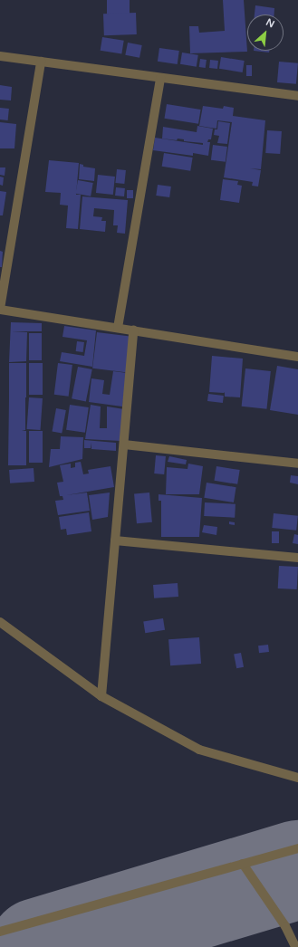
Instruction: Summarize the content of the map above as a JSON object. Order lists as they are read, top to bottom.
{
  "north": "top right"
}
